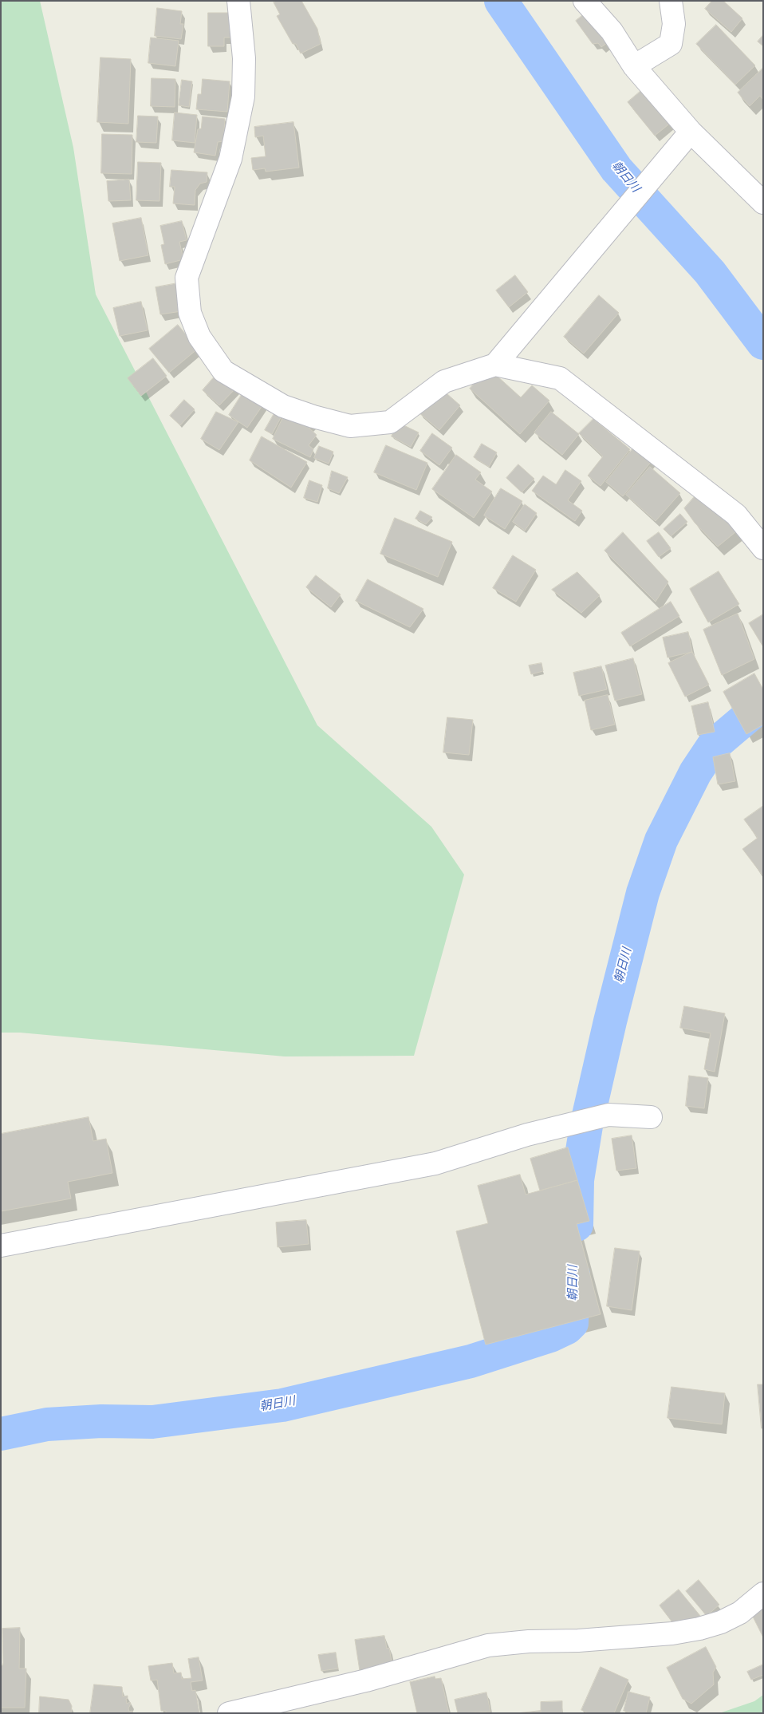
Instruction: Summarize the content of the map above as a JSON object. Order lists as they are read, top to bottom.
{
  "water": ["朝日川"]
}
